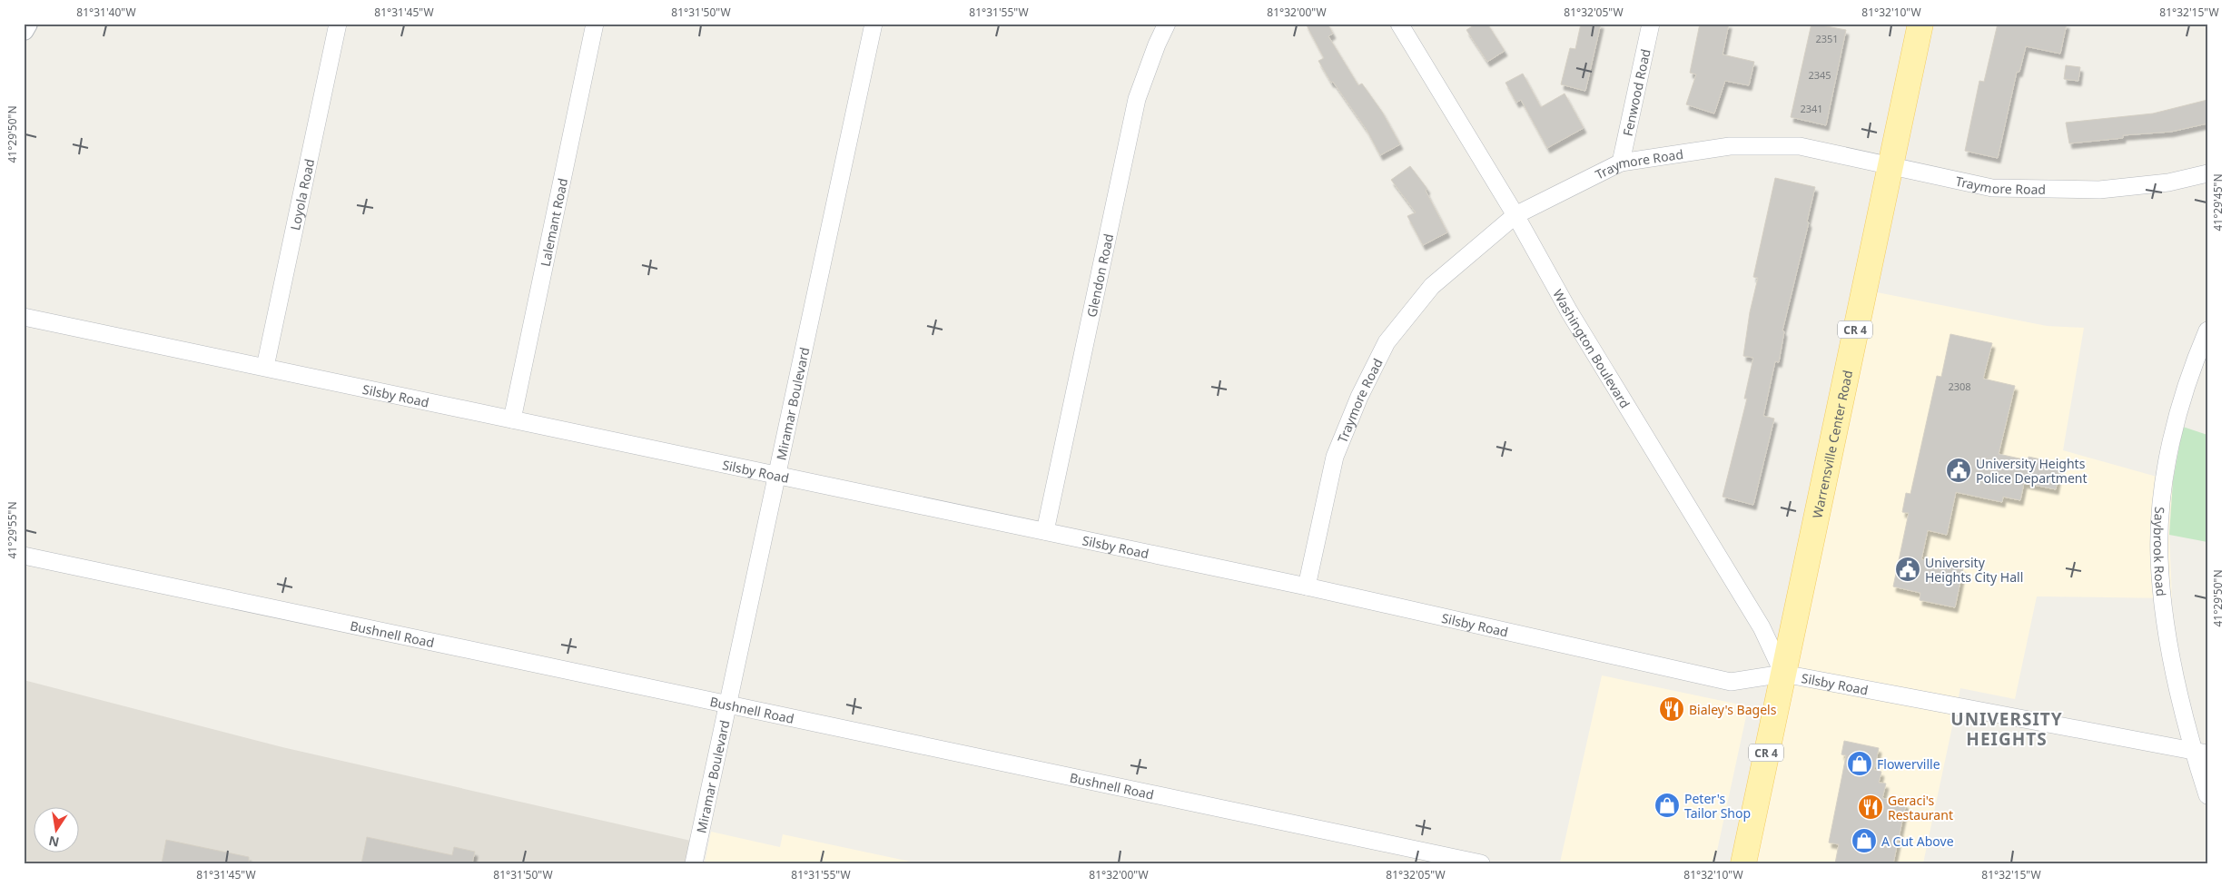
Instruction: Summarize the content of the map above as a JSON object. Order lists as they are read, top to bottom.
{
  "streets": {
    "main road": ["CR 4", "Warrensville Center Road"],
    "street": [
      "Fenwood Road",
      "Traymore Road",
      "Loyola Road",
      "Lalemant Road",
      "Glendon Road",
      "Washington Boulevard",
      "Silsby Road",
      "Miramar Boulevard",
      "Saybrook Road",
      "Bushnell Road"
    ]
  },
  "crossings": [
    ["Fenwood Road", "Traymore Road"],
    ["Traymore Road", "Washington Boulevard"],
    ["Traymore Road", "Silsby Road"],
    ["Traymore Road", "Warrensville Center Road"],
    ["Loyola Road", "Silsby Road"],
    ["Lalemant Road", "Silsby Road"],
    ["Glendon Road", "Silsby Road"],
    ["Washington Boulevard", "Silsby Road"],
    ["Washington Boulevard", "Warrensville Center Road"],
    ["Silsby Road", "Miramar Boulevard"],
    ["Silsby Road", "Warrensville Center Road"],
    ["Silsby Road", "Saybrook Road"],
    ["Miramar Boulevard", "Bushnell Road"]
  ],
  "districts": ["UNIVERSITY HEIGHTS"],
  "places": {
    "public building": ["University Heights Police Department", "University Heights City Hall"],
    "restaurant": ["Bialey's Bagels", "Geraci's Restaurant"],
    "shop": ["Flowerville", "Peter's Tailor Shop", "A Cut Above"]
  },
  "house_numbers": [
    "2351",
    "2345",
    "2341",
    "2308"
  ],
  "north": "bottom",
  "coordinates": [
    "81°31'40\"W",
    "81°31'45\"W",
    "81°31'50\"W",
    "81°31'55\"W",
    "81°32'00\"W",
    "81°32'05\"W",
    "81°32'10\"W",
    "81°32'15\"W",
    "41°29'50\"N",
    "41°29'45\"N",
    "41°29'55\"N"
  ]
}
